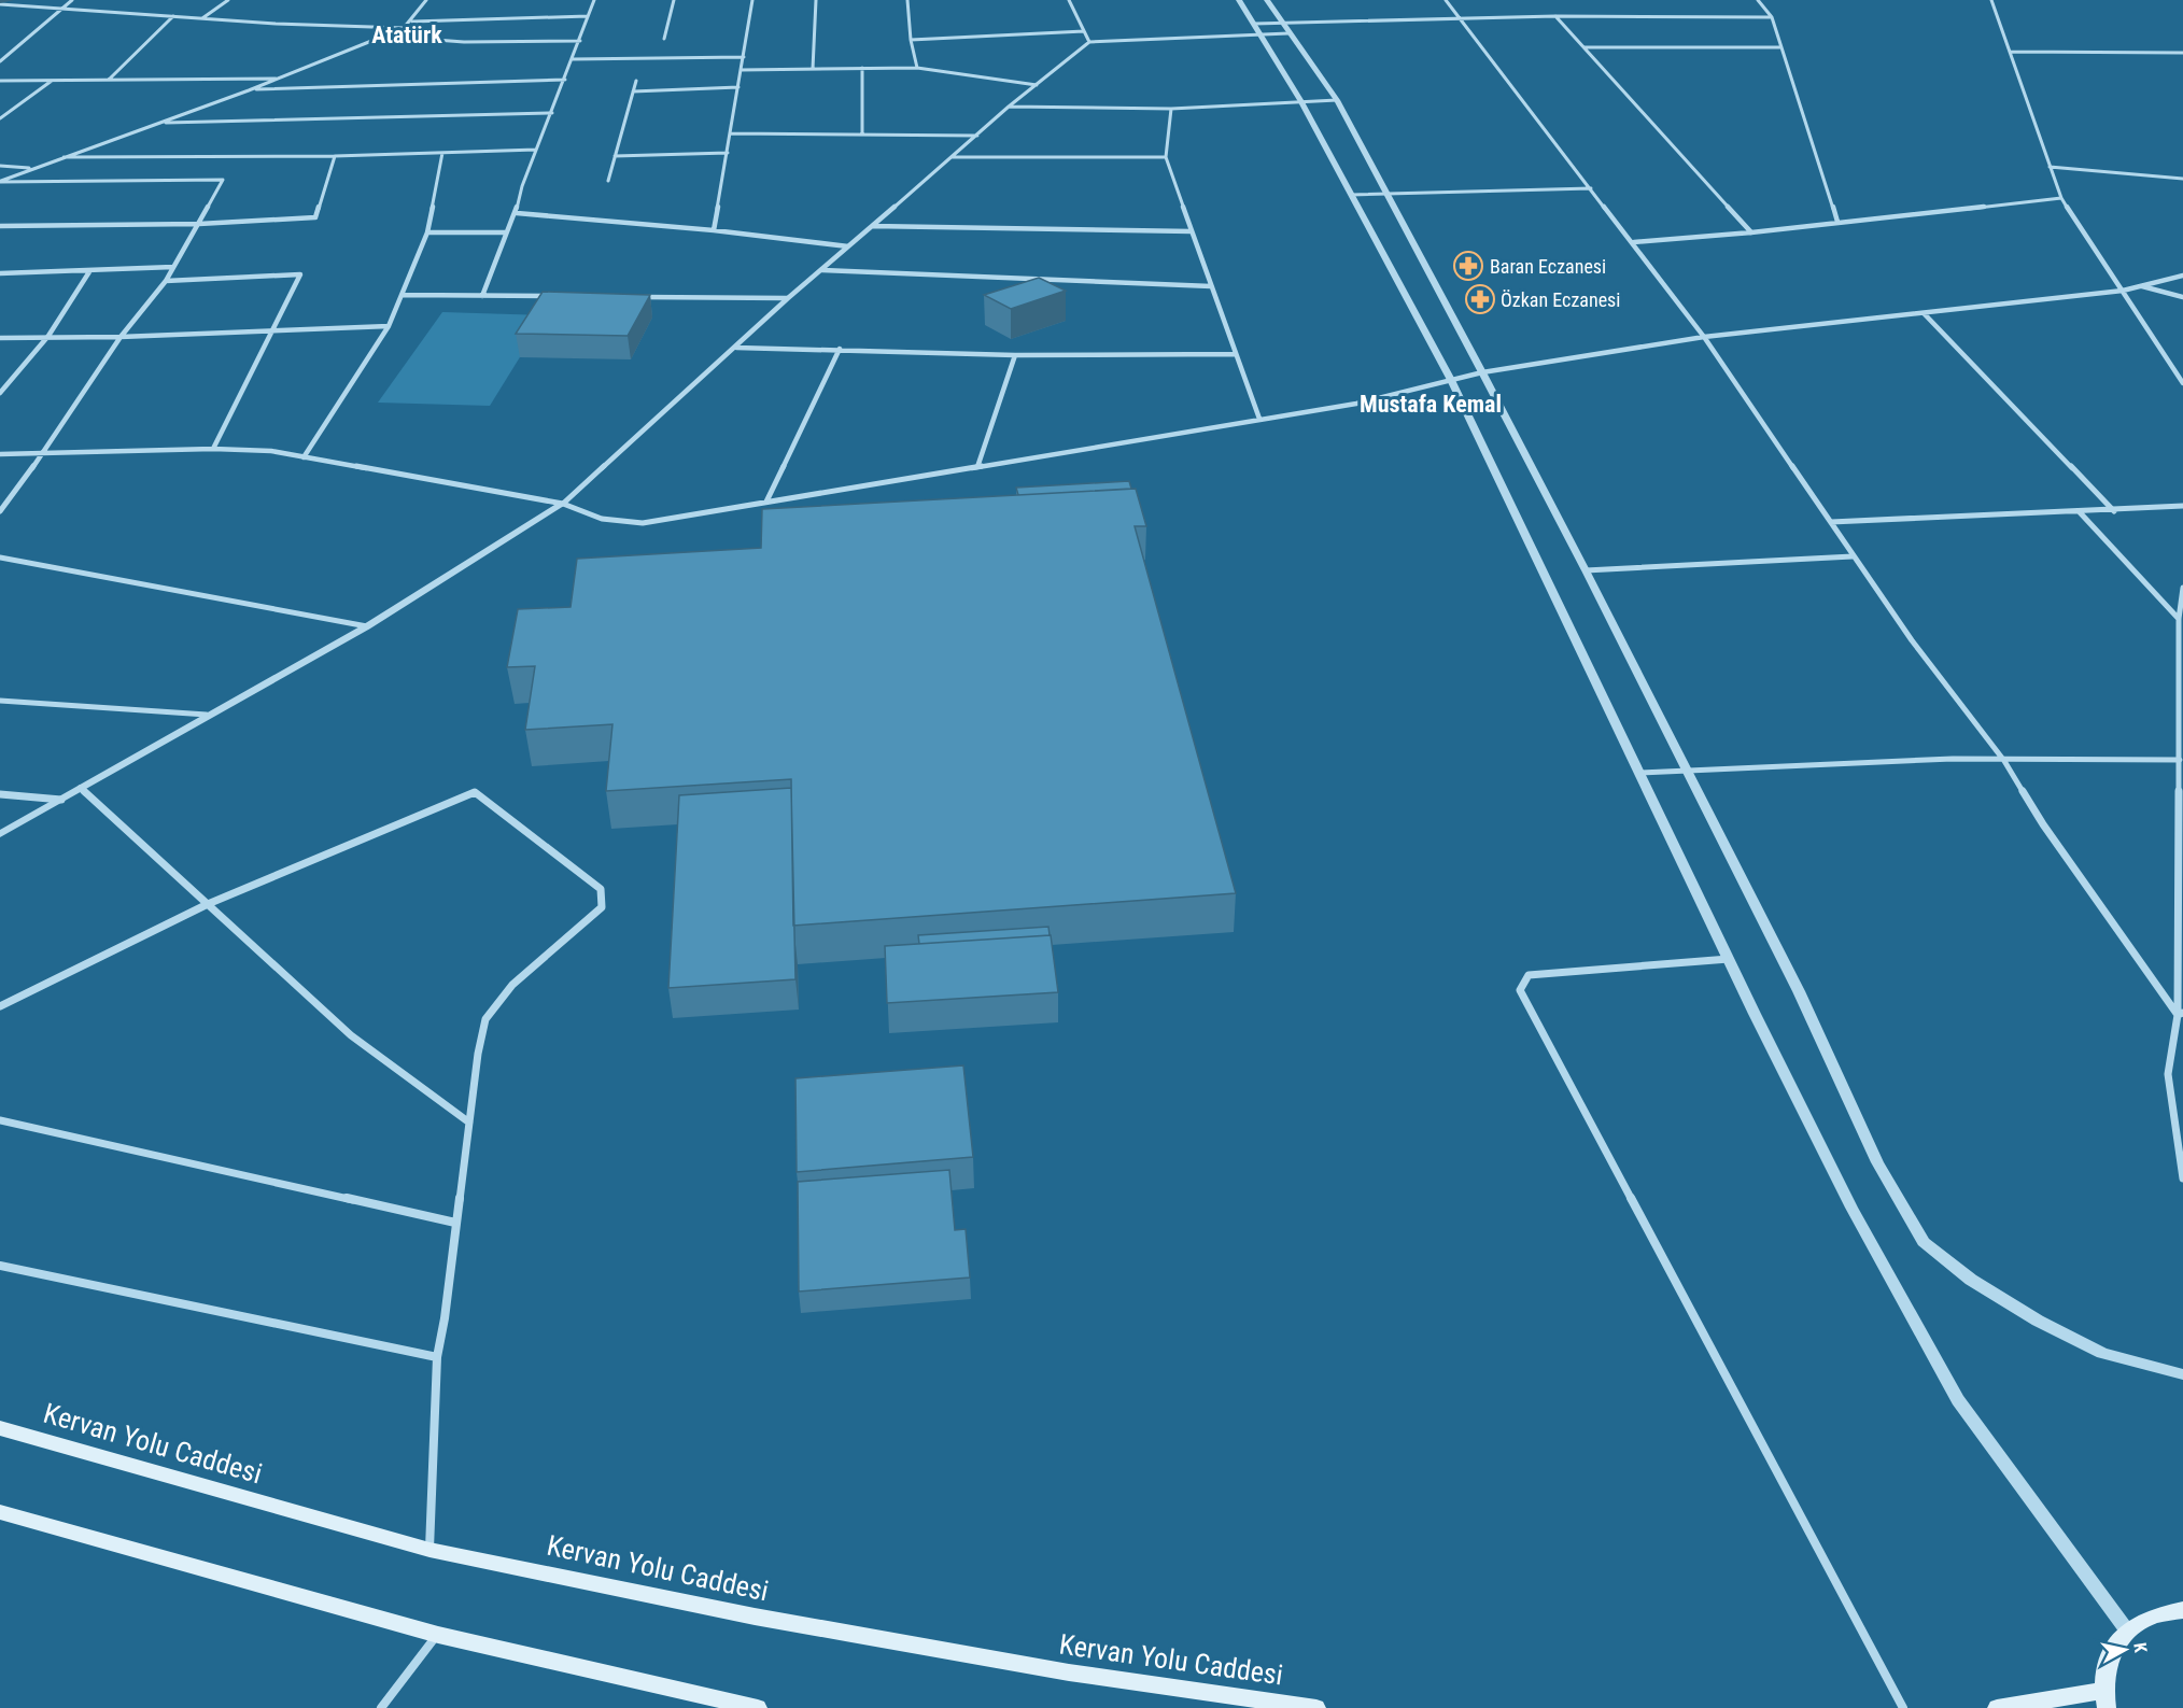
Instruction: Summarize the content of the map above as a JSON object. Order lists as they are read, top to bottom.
{
  "streets": {
    "main road": ["Kervan Yolu Caddesi"]
  },
  "districts": ["Atatürk", "Mustafa Kemal"],
  "places": {
    "pharmacy": ["Baran Eczanesi", "Özkan Eczanesi"]
  },
  "north": "right"
}
